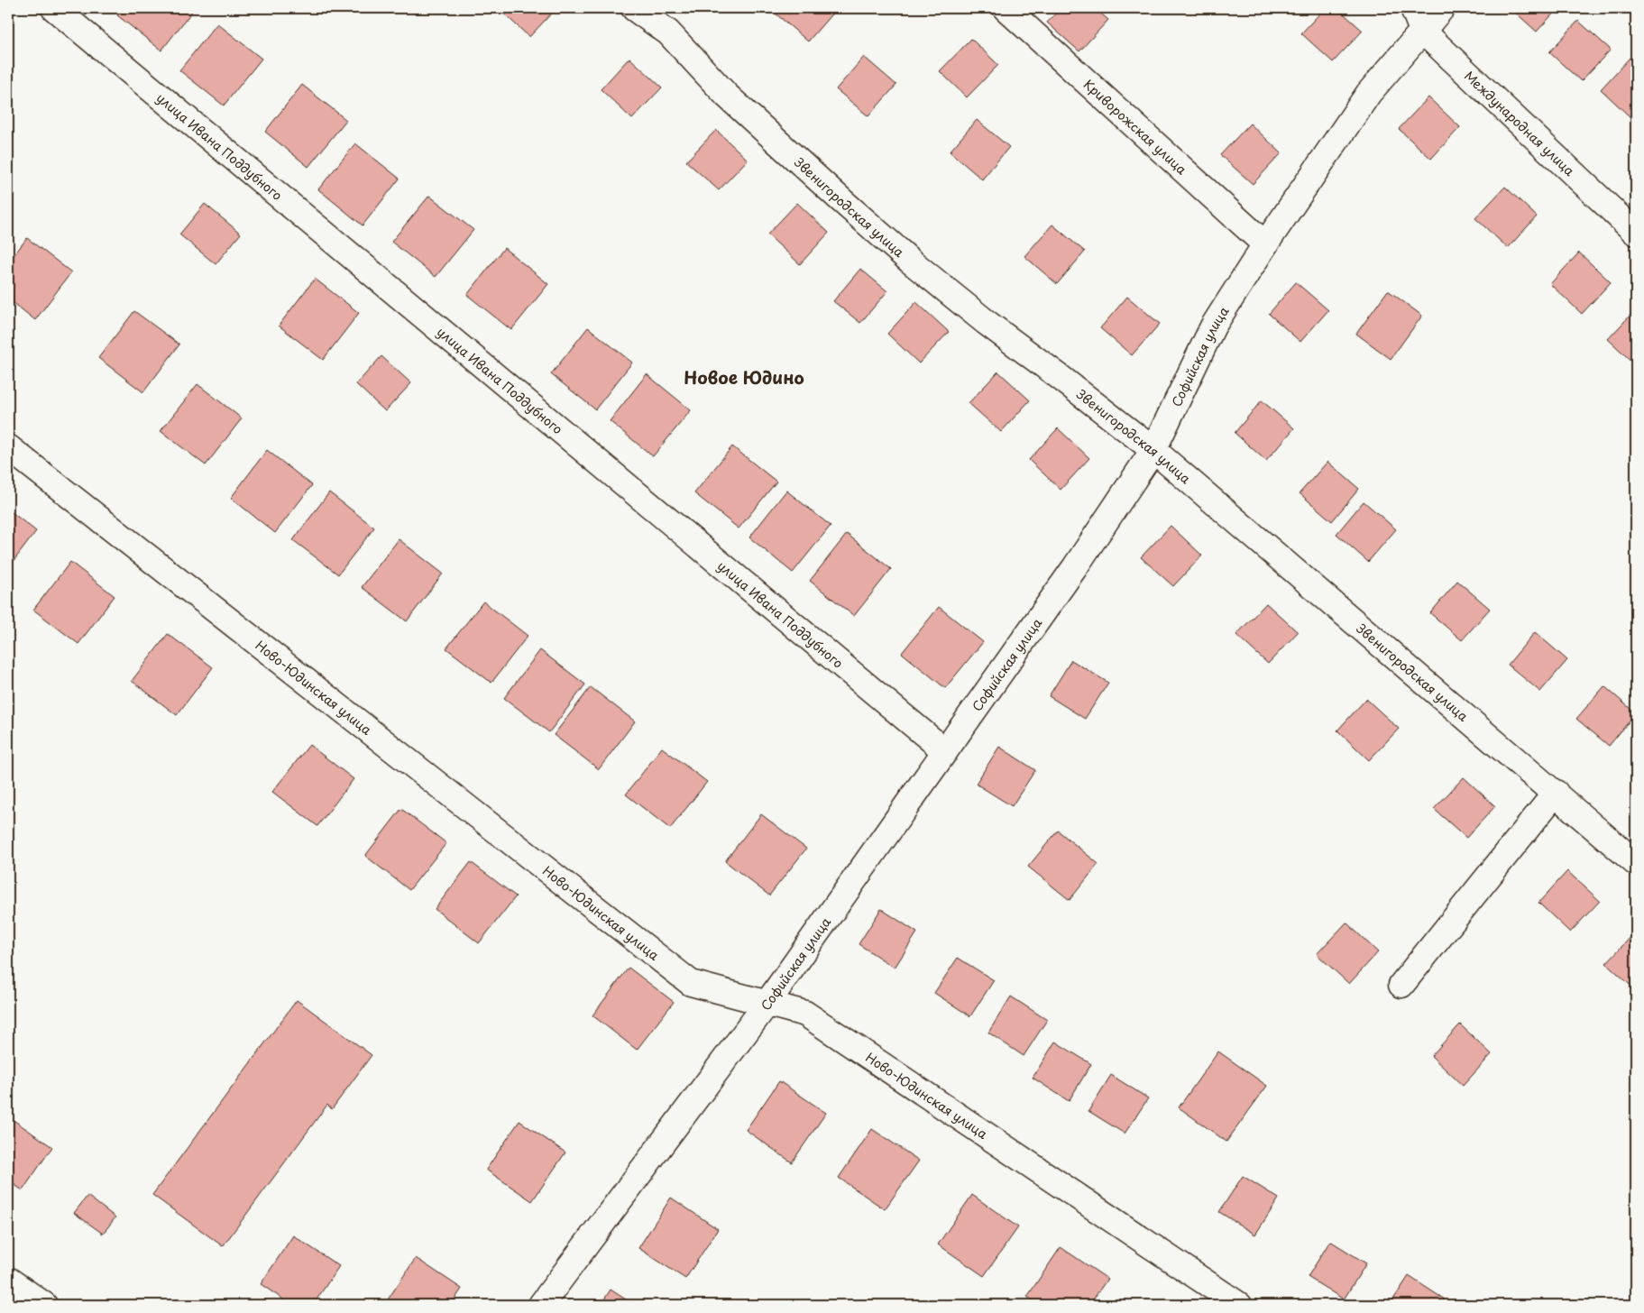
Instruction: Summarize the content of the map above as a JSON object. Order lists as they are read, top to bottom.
{
  "streets": {
    "street": [
      "Международная улица",
      "Криворожская улица",
      "улица Ивана Поддубного",
      "Звенигородская улица",
      "Софийская улица",
      "Ново-Юдинская улица"
    ]
  },
  "crossings": [
    ["Международная улица", "Софийская улица"],
    ["Криворожская улица", "Софийская улица"],
    ["улица Ивана Поддубного", "Софийская улица"],
    ["Звенигородская улица", "Софийская улица"],
    ["Софийская улица", "Ново-Юдинская улица"]
  ],
  "districts": ["Новое Юдино"]
}
